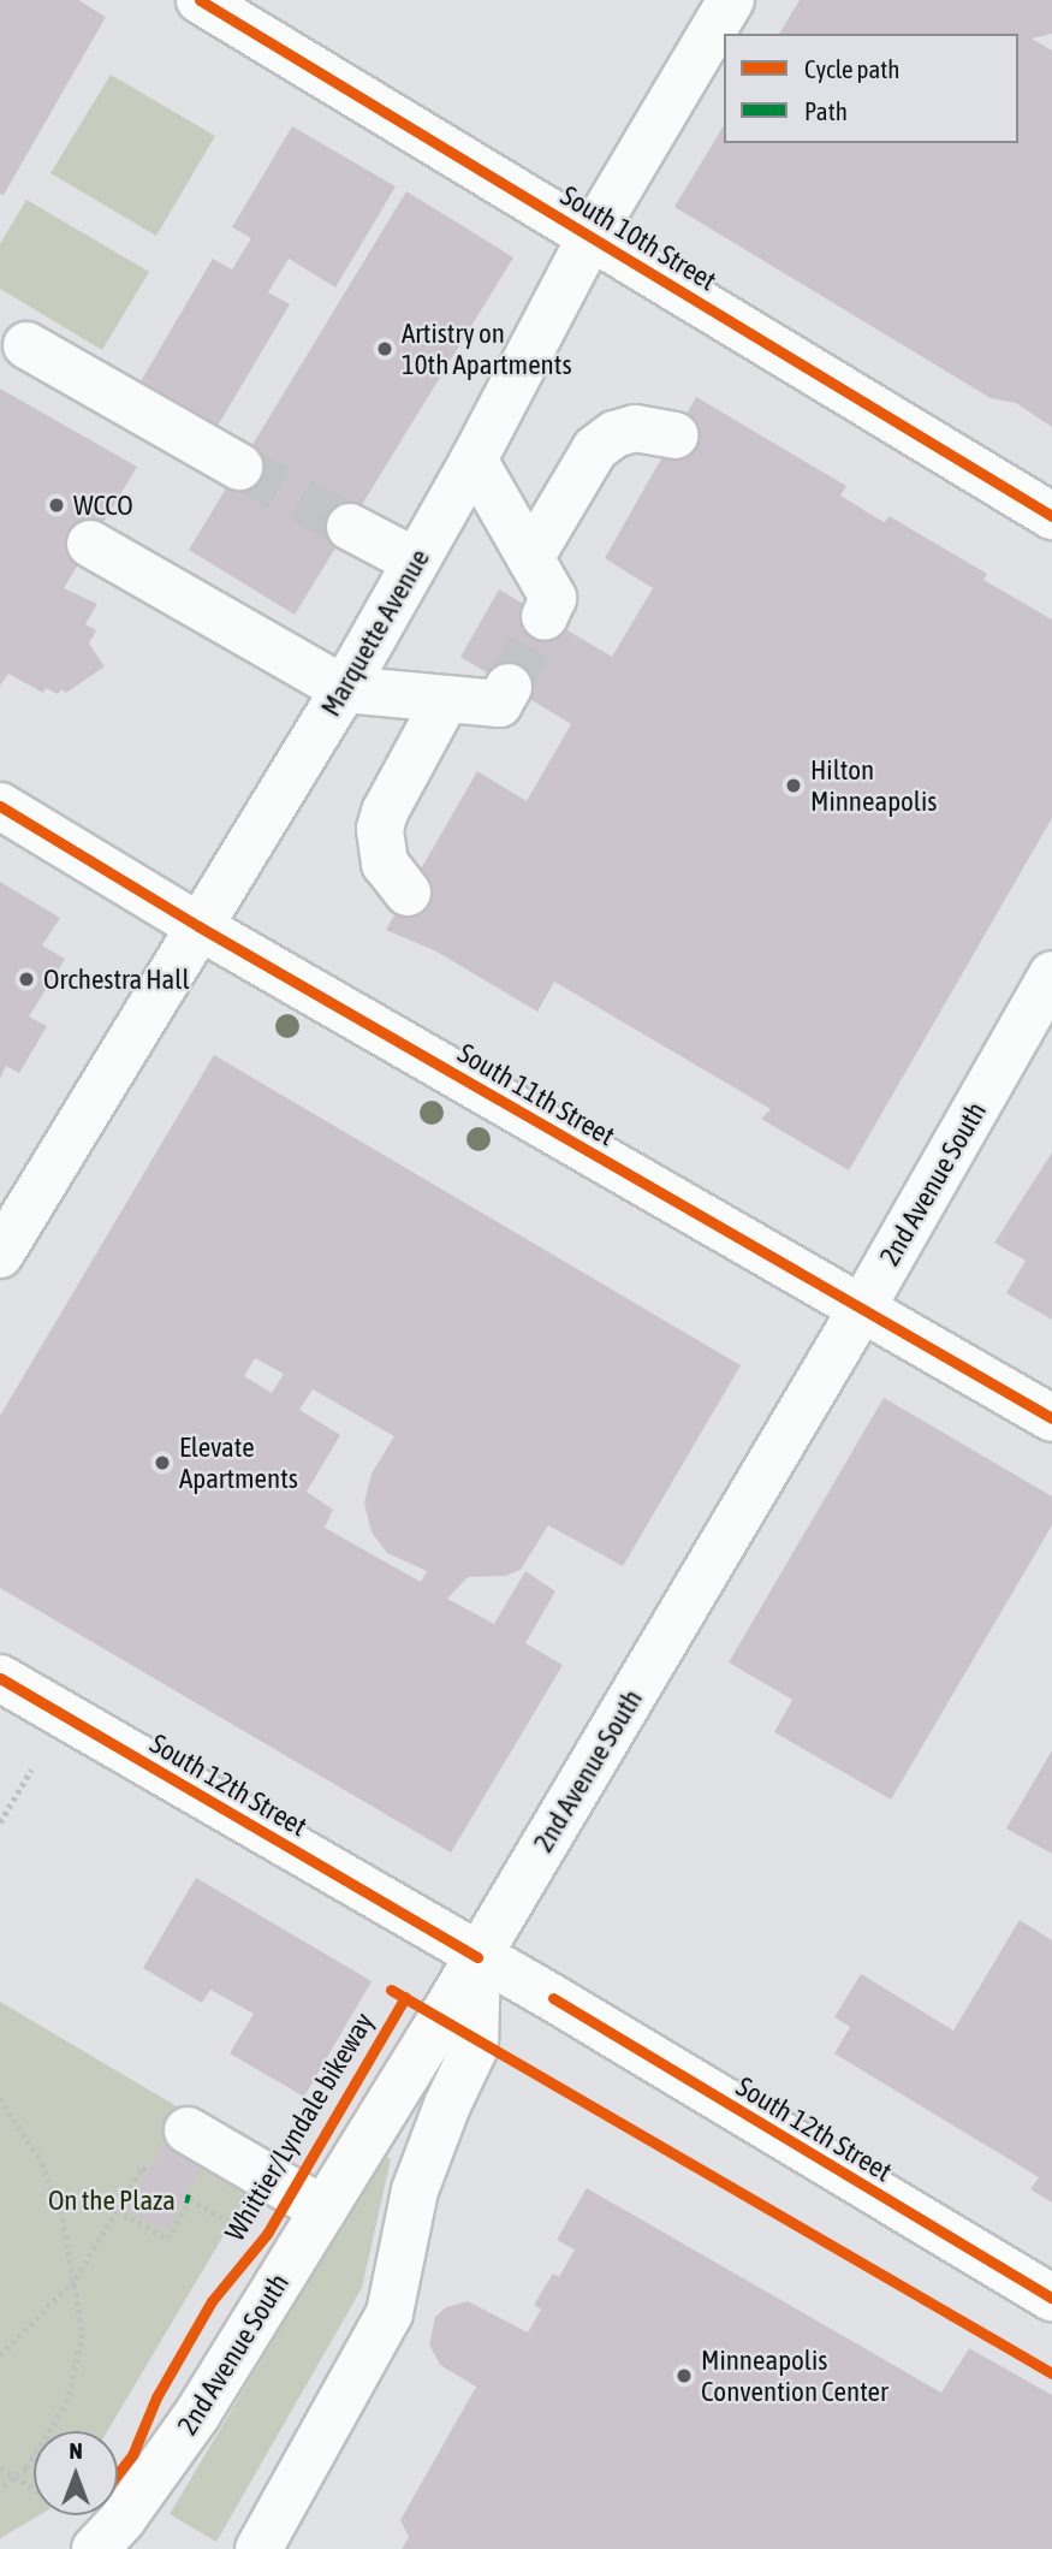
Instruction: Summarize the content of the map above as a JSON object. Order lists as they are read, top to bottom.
{
  "streets": {
    "street": [
      "South 10th Street",
      "Marquette Avenue",
      "South 11th Street",
      "2nd Avenue South",
      "South 12th Street"
    ],
    "cycle path": ["Whittier/Lyndale bikeway"]
  },
  "crossings": [
    ["South 10th Street", "Marquette Avenue"],
    ["Marquette Avenue", "South 11th Street"],
    ["South 11th Street", "2nd Avenue South"],
    ["2nd Avenue South", "South 12th Street"]
  ],
  "parks": ["On the Plaza"],
  "places": [
    "Artistry on 10th Apartments",
    "WCCO",
    "Hilton Minneapolis",
    "Orchestra Hall",
    "Elevate Apartments",
    "Minneapolis Convention Center"
  ],
  "legend": ["Cycle path", "Path"],
  "north": "top"
}
